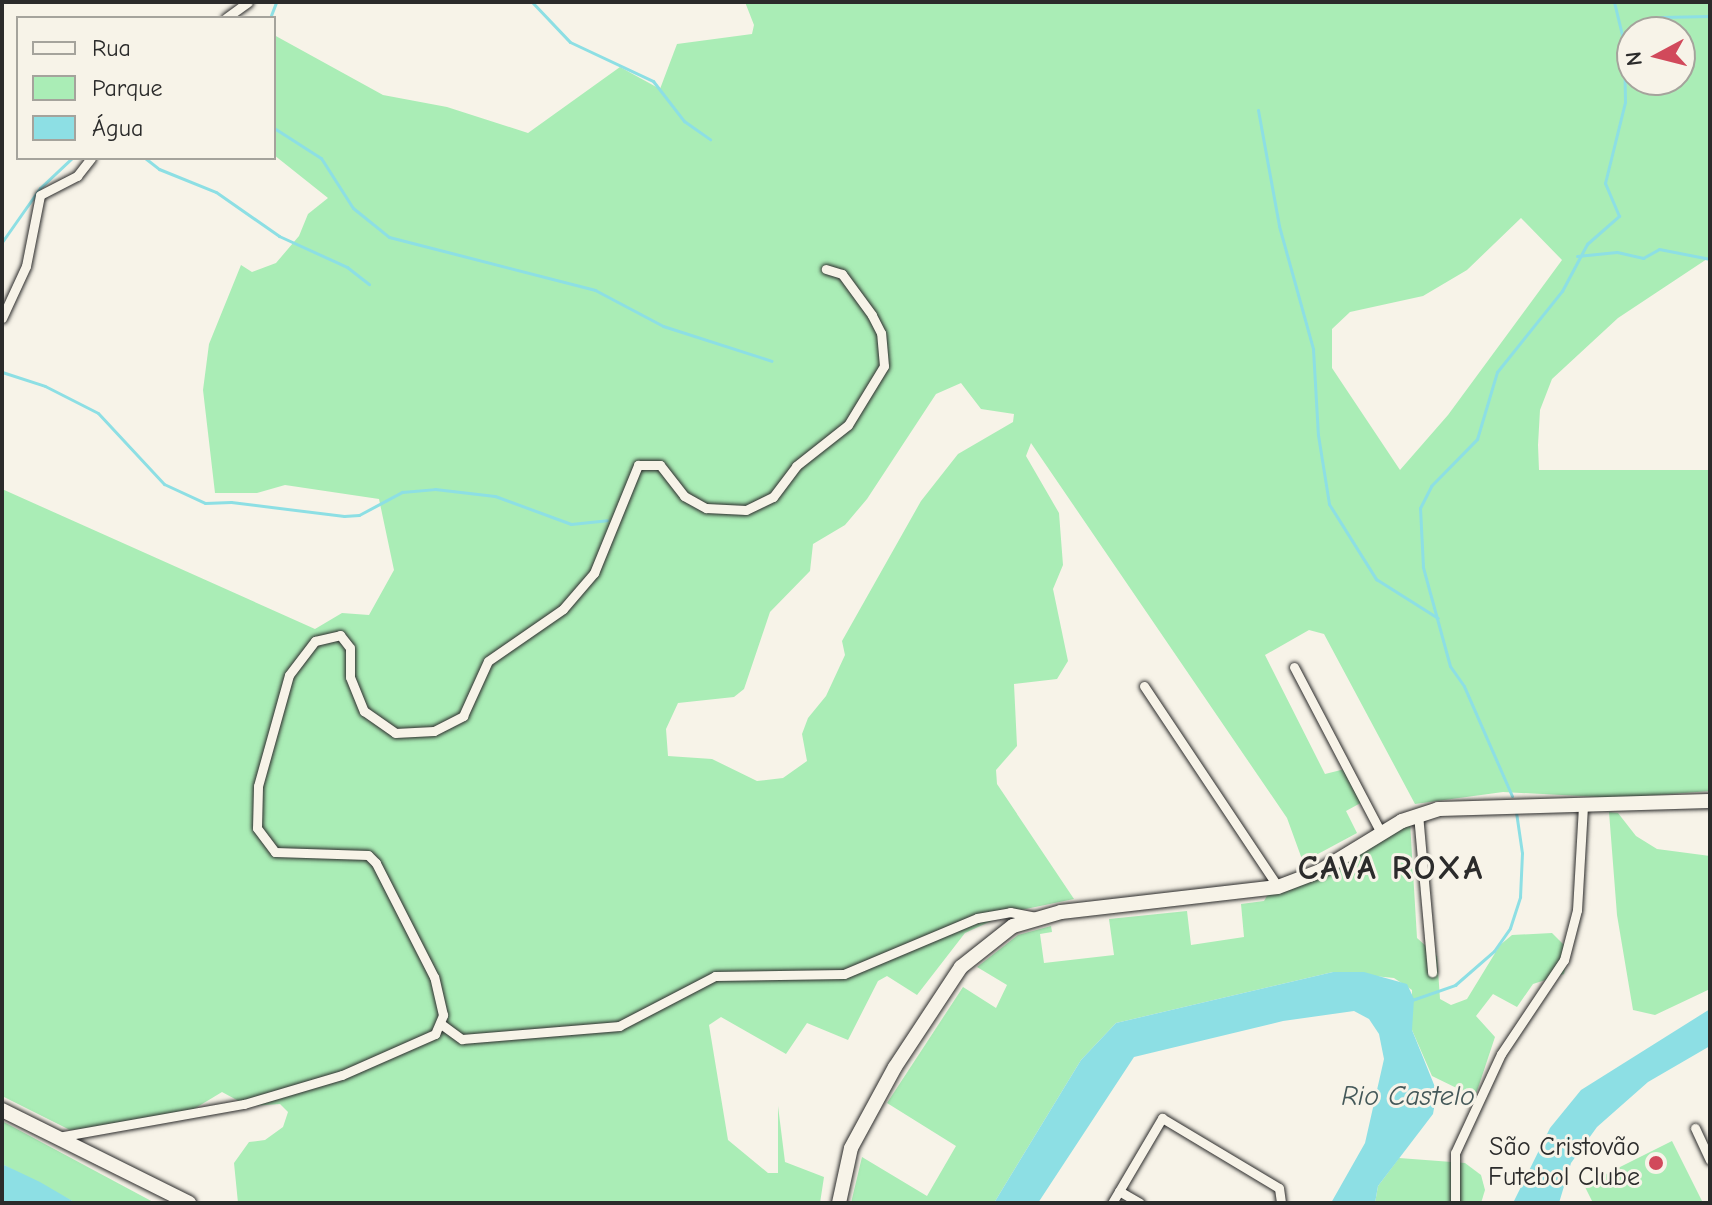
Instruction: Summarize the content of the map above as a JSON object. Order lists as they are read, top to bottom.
{
  "districts": ["CAVA ROXA"],
  "water": ["Rio Castelo"],
  "places": ["São Cristovão Futebol Clube"],
  "legend": ["Rua", "Parque", "Água"],
  "north": "left"
}
